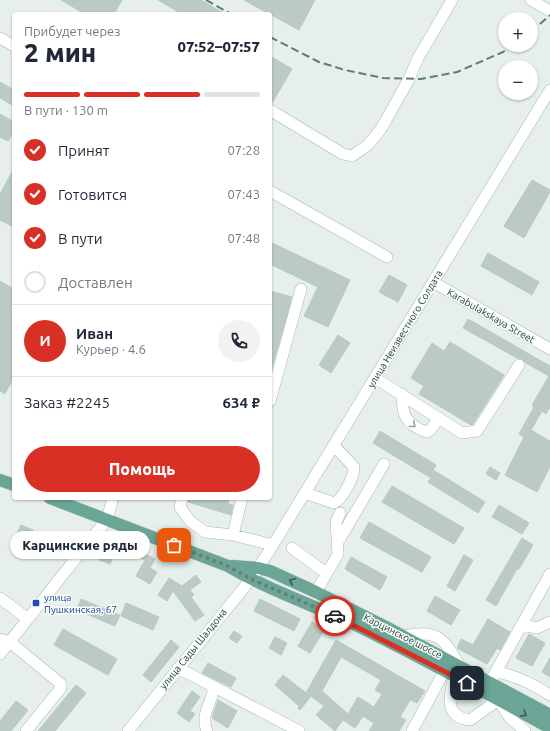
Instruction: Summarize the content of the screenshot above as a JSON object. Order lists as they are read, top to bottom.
{
  "streets": {
    "main road": ["Карцинское шоссе"],
    "street": ["Karabulakskaya Street", "улица Неизвестного Солдата", "улица Сады Шалдона"]
  },
  "crossings": [
    ["Karabulakskaya Street", "улица Неизвестного Солдата"],
    ["улица Неизвестного Солдата", "Карцинское шоссе"],
    ["улица Неизвестного Солдата", "улица Сады Шалдона"],
    ["Карцинское шоссе", "улица Сады Шалдона"]
  ],
  "places": {
    "other": ["Карцинские ряды"],
    "transit": ["улица Пушкинская, 67"]
  },
  "page": {
    "map_buttons": ["+", "−"],
    "heading": ["2 мин", "Прибудет через", "07:52–07:57"],
    "panel": [
      "Иван",
      "Курьер · 4.6",
      "Заказ #2245",
      "634 ₽"
    ],
    "bar": "В пути · 130 m",
    "list": [
      ["Принят", "07:28"],
      ["Готовится", "07:43"],
      ["В пути", "07:48"],
      "Доставлен"
    ],
    "round": "И",
    "buttons": "Помощь",
    "bubble": "Карцинские ряды"
  }
}
